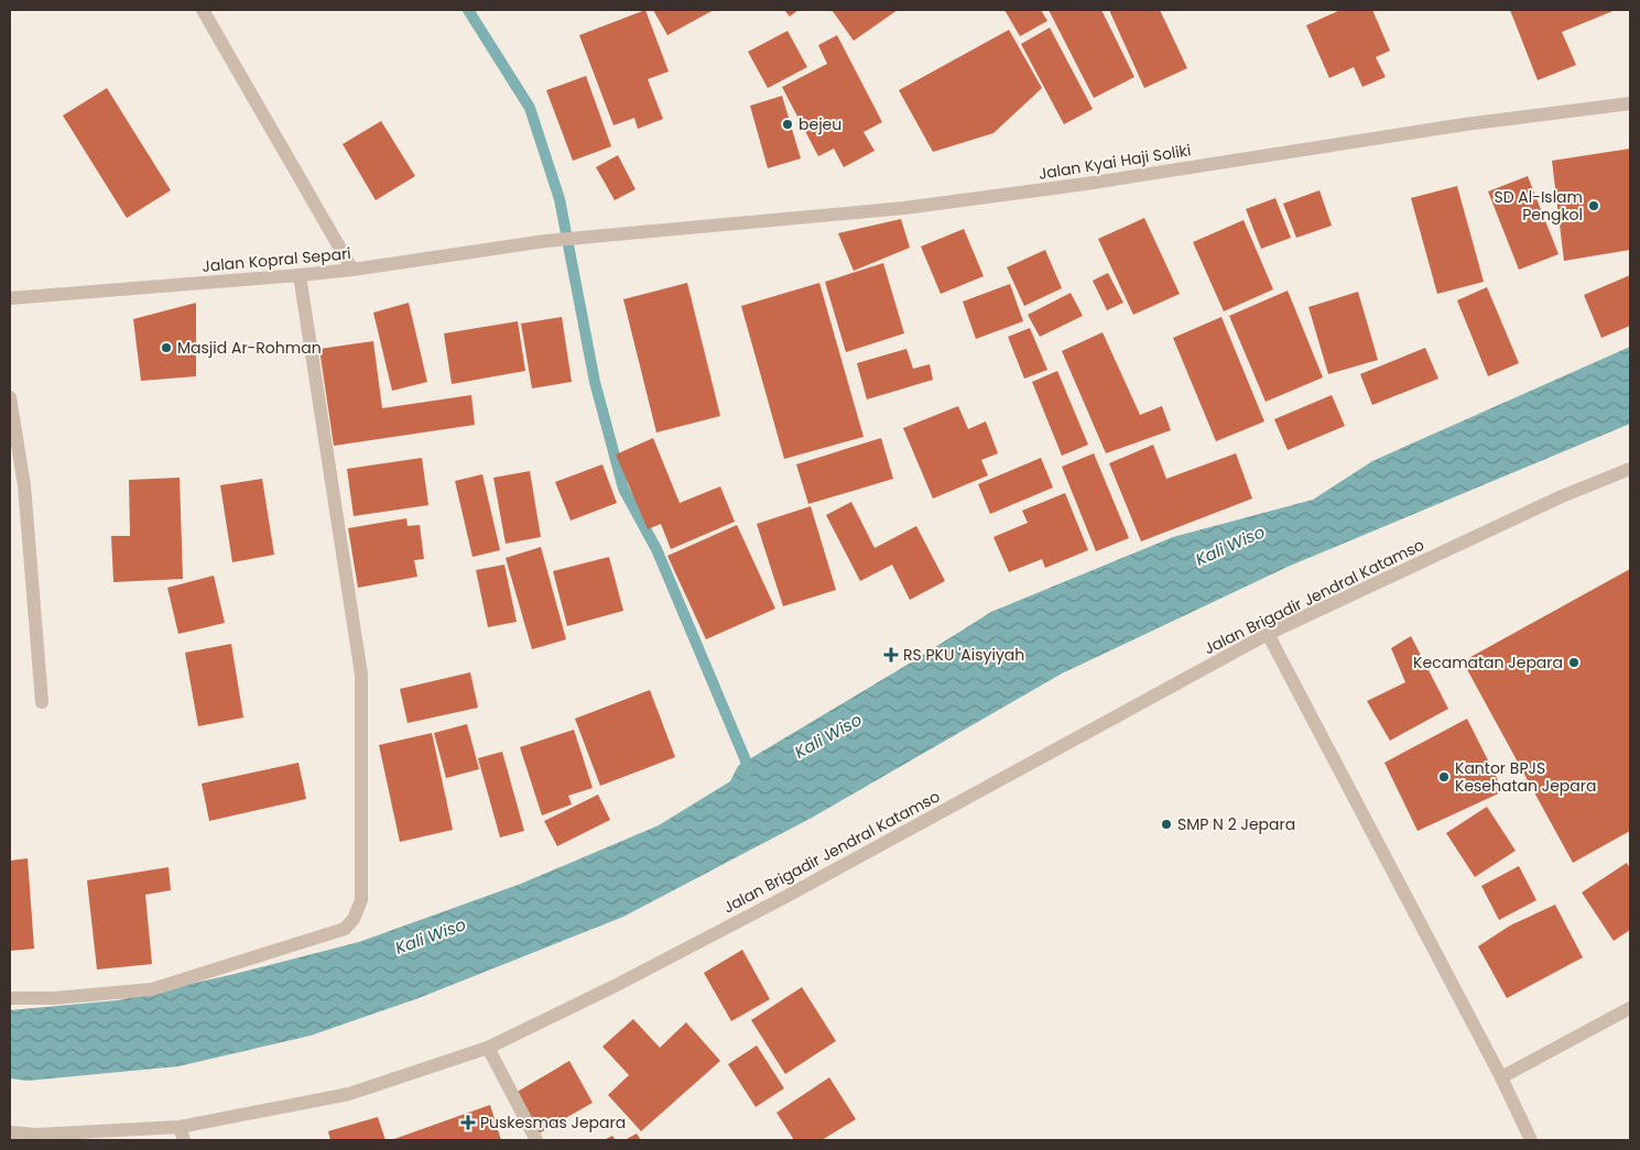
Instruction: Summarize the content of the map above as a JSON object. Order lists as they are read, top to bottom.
{
  "streets": {
    "street": ["Jalan Kyai Haji Soliki", "Jalan Kopral Separi", "Jalan Brigadir Jendral Katamso"]
  },
  "crossings": [
    ["Jalan Kyai Haji Soliki", "Jalan Kopral Separi"]
  ],
  "water": ["Kali Wiso"],
  "places": {
    "other": [
      "bejeu",
      "SD Al-Islam Pengkol",
      "Masjid Ar-Rohman",
      "Kecamatan Jepara",
      "Kantor BPJS Kesehatan Jepara",
      "SMP N 2 Jepara"
    ],
    "health": ["RS PKU 'Aisyiyah", "Puskesmas Jepara"]
  }
}
